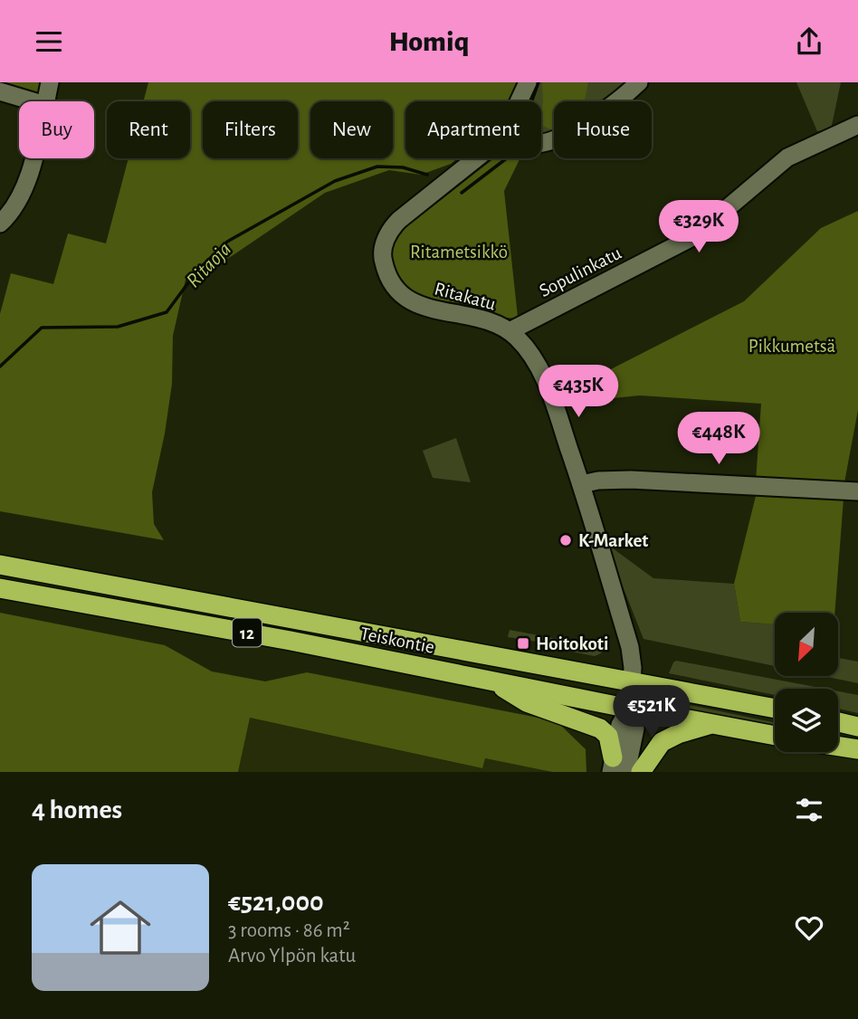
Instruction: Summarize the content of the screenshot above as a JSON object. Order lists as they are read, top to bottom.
{
  "streets": {
    "highway": ["12", "Teiskontie"],
    "street": ["Sopulinkatu", "Ritakatu"]
  },
  "crossings": [
    ["Sopulinkatu", "Ritakatu"],
    ["Ritakatu", "Teiskontie"]
  ],
  "water": ["Ritaoja"],
  "parks": ["Ritametsikkö", "Pikkumetsä"],
  "places": {
    "other": ["K-Market"],
    "transit": ["Hoitokoti"]
  },
  "north": "bottom left",
  "page": {
    "header": "Homiq",
    "chip": [
      "Buy",
      "Rent",
      "Filters",
      "New",
      "Apartment",
      "House"
    ],
    "price": [
      "€329K",
      "€435K",
      "€448K",
      "€521K"
    ],
    "heading": "4 homes",
    "list": [
      {
        "name": "€521,000",
        "note": "3 rooms · 86 m² · Arvo Ylpön katu"
      }
    ]
  }
}
